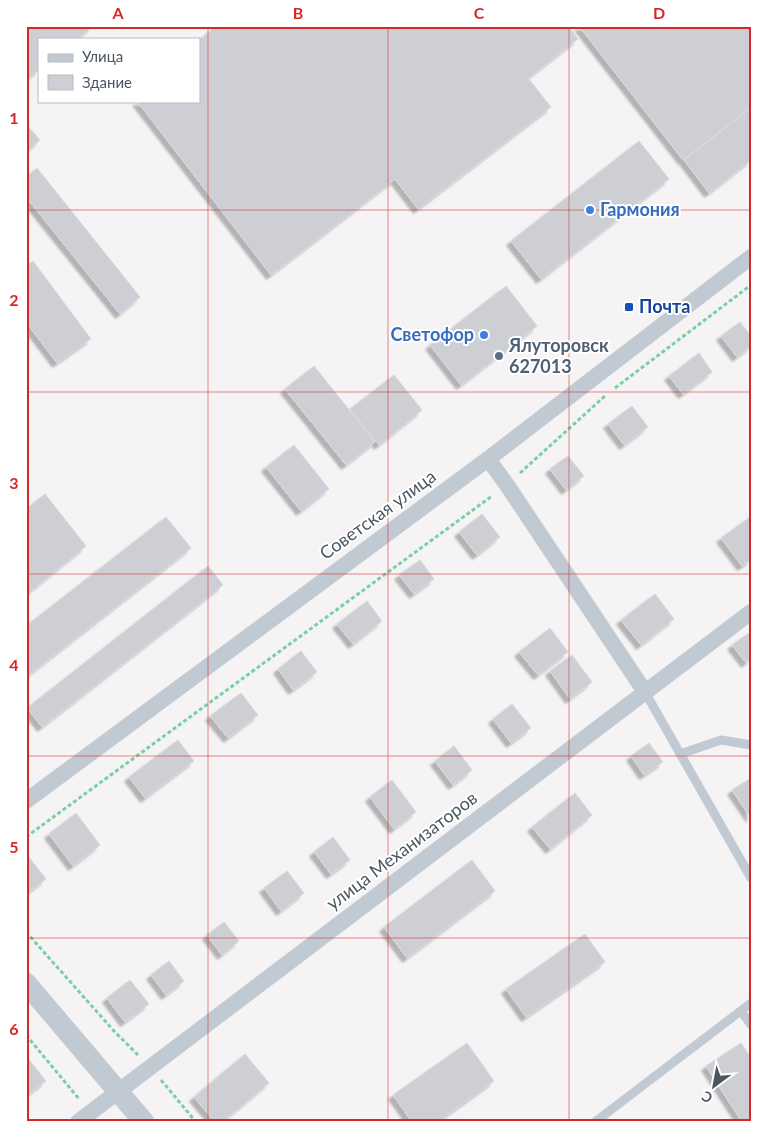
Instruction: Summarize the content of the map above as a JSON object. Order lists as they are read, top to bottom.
{
  "streets": {
    "street": ["Советская улица", "улица Механизаторов"]
  },
  "places": {
    "other": ["Гармония", "Светофор", "Ялуторовск 627013"],
    "transit": ["Почта"]
  },
  "legend": ["Улица", "Здание"],
  "north": "bottom left",
  "grid": {
    "columns": [
      "A",
      "B",
      "C",
      "D"
    ],
    "rows": [
      "1",
      "2",
      "3",
      "4",
      "5",
      "6"
    ]
  }
}
